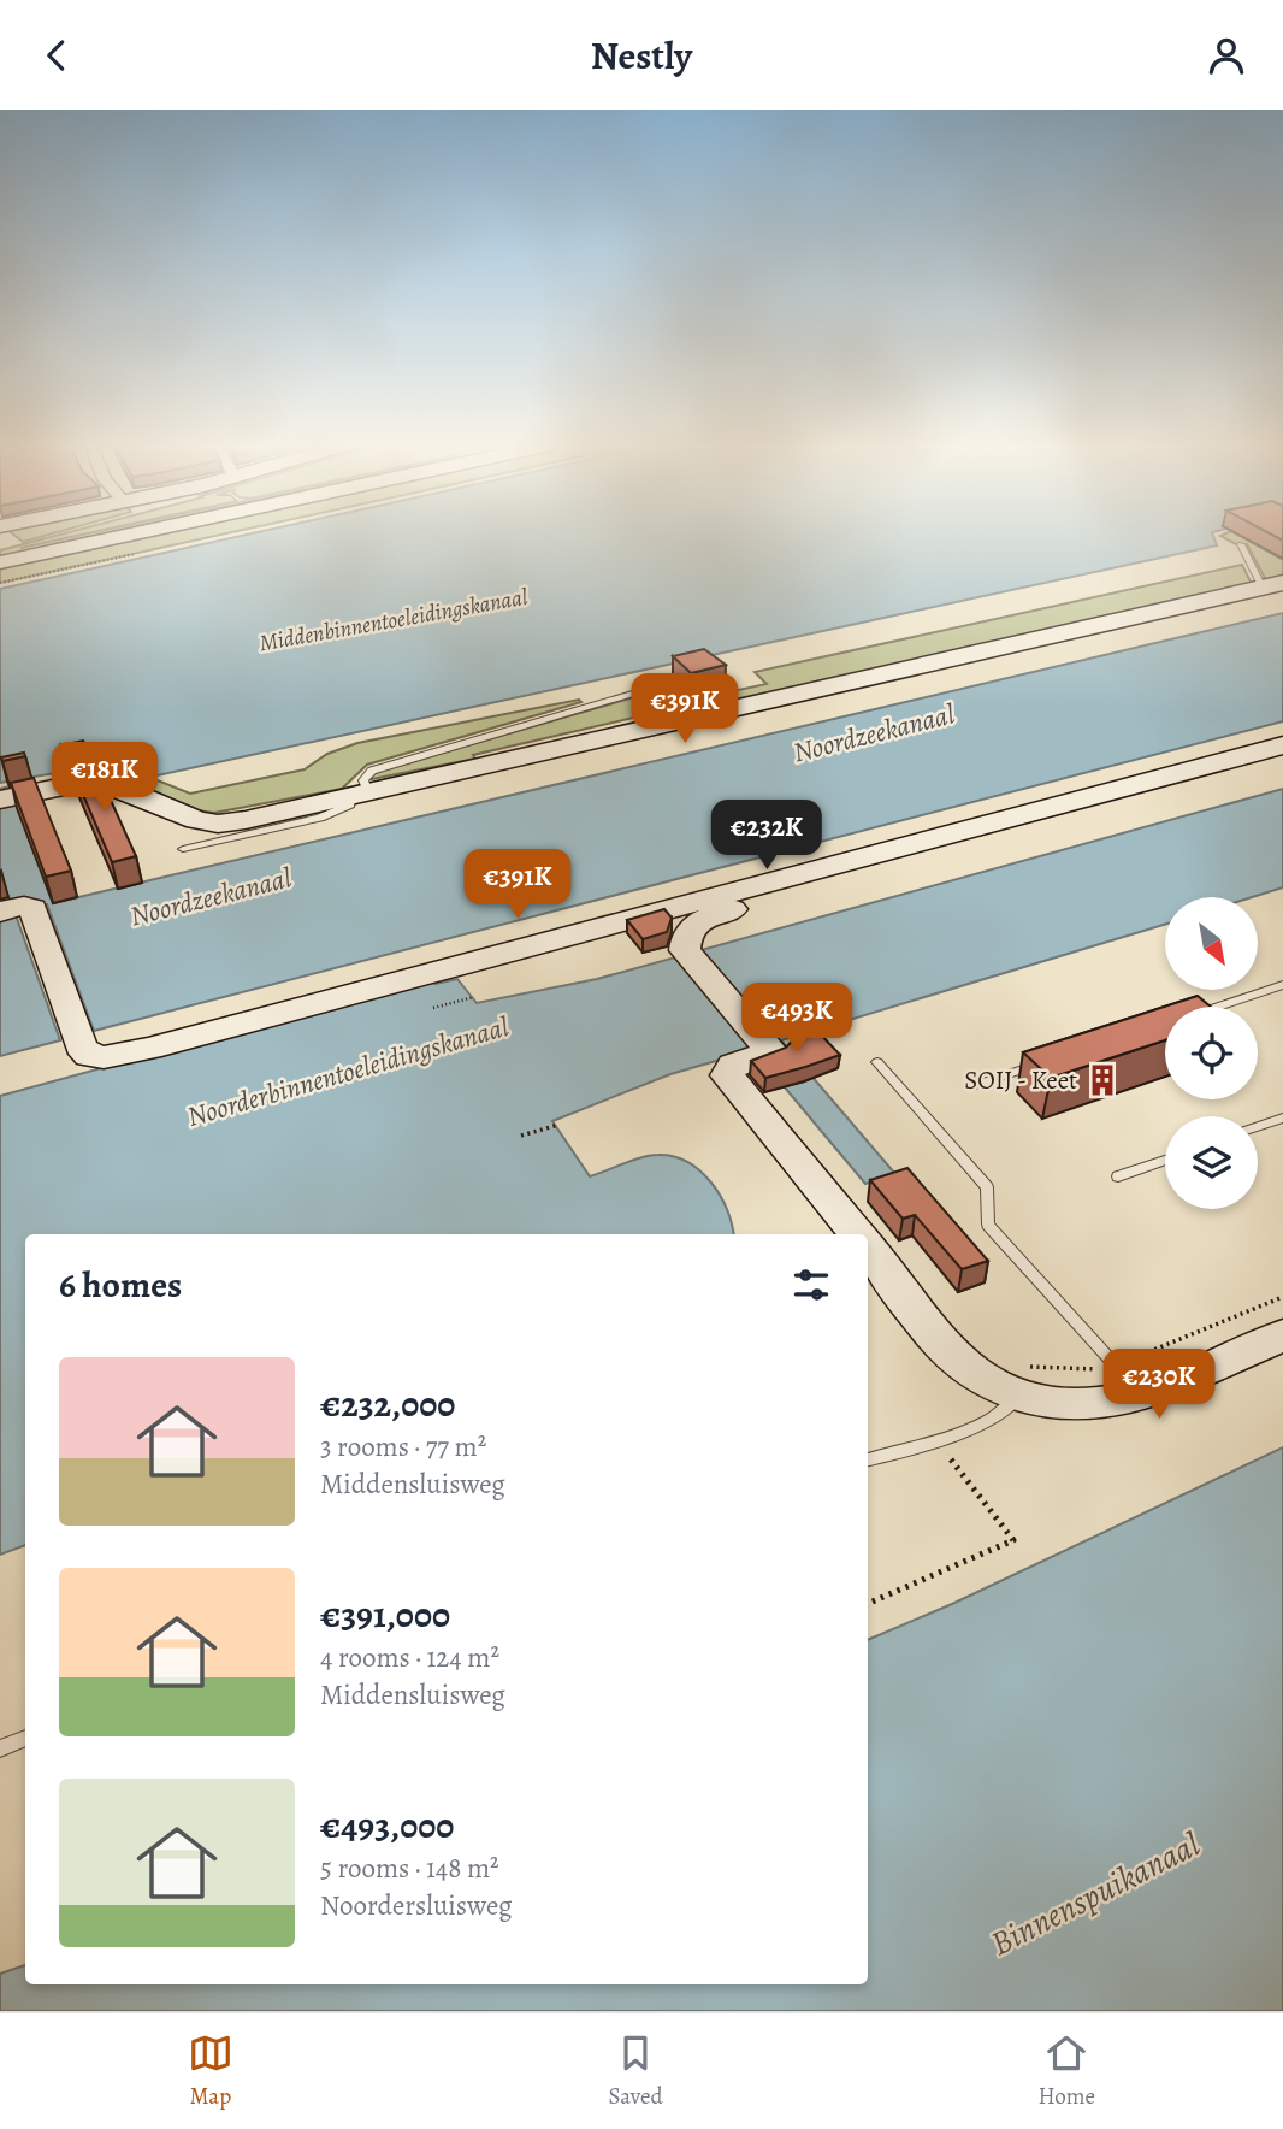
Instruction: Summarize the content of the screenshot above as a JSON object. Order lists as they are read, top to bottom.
{
  "water": [
    "Middenbinnentoeleidingskanaal",
    "Noordzeekanaal",
    "Noorderbinnentoeleidingskanaal",
    "Binnenspuikanaal"
  ],
  "places": {
    "building": ["SOIJ - Keet"]
  },
  "north": "bottom right",
  "page": {
    "header": "Nestly",
    "price": [
      "€391K",
      "€181K",
      "€232K",
      "€391K",
      "€493K",
      "€230K"
    ],
    "heading": "6 homes",
    "list": [
      {
        "name": "€232,000",
        "note": "3 rooms · 77 m² · Middensluisweg"
      },
      {
        "name": "€391,000",
        "note": "4 rooms · 124 m² · Middensluisweg"
      },
      {
        "name": "€493,000",
        "note": "5 rooms · 148 m² · Noordersluisweg"
      }
    ],
    "tabs": ["Map", "Saved", "Home"]
  }
}
